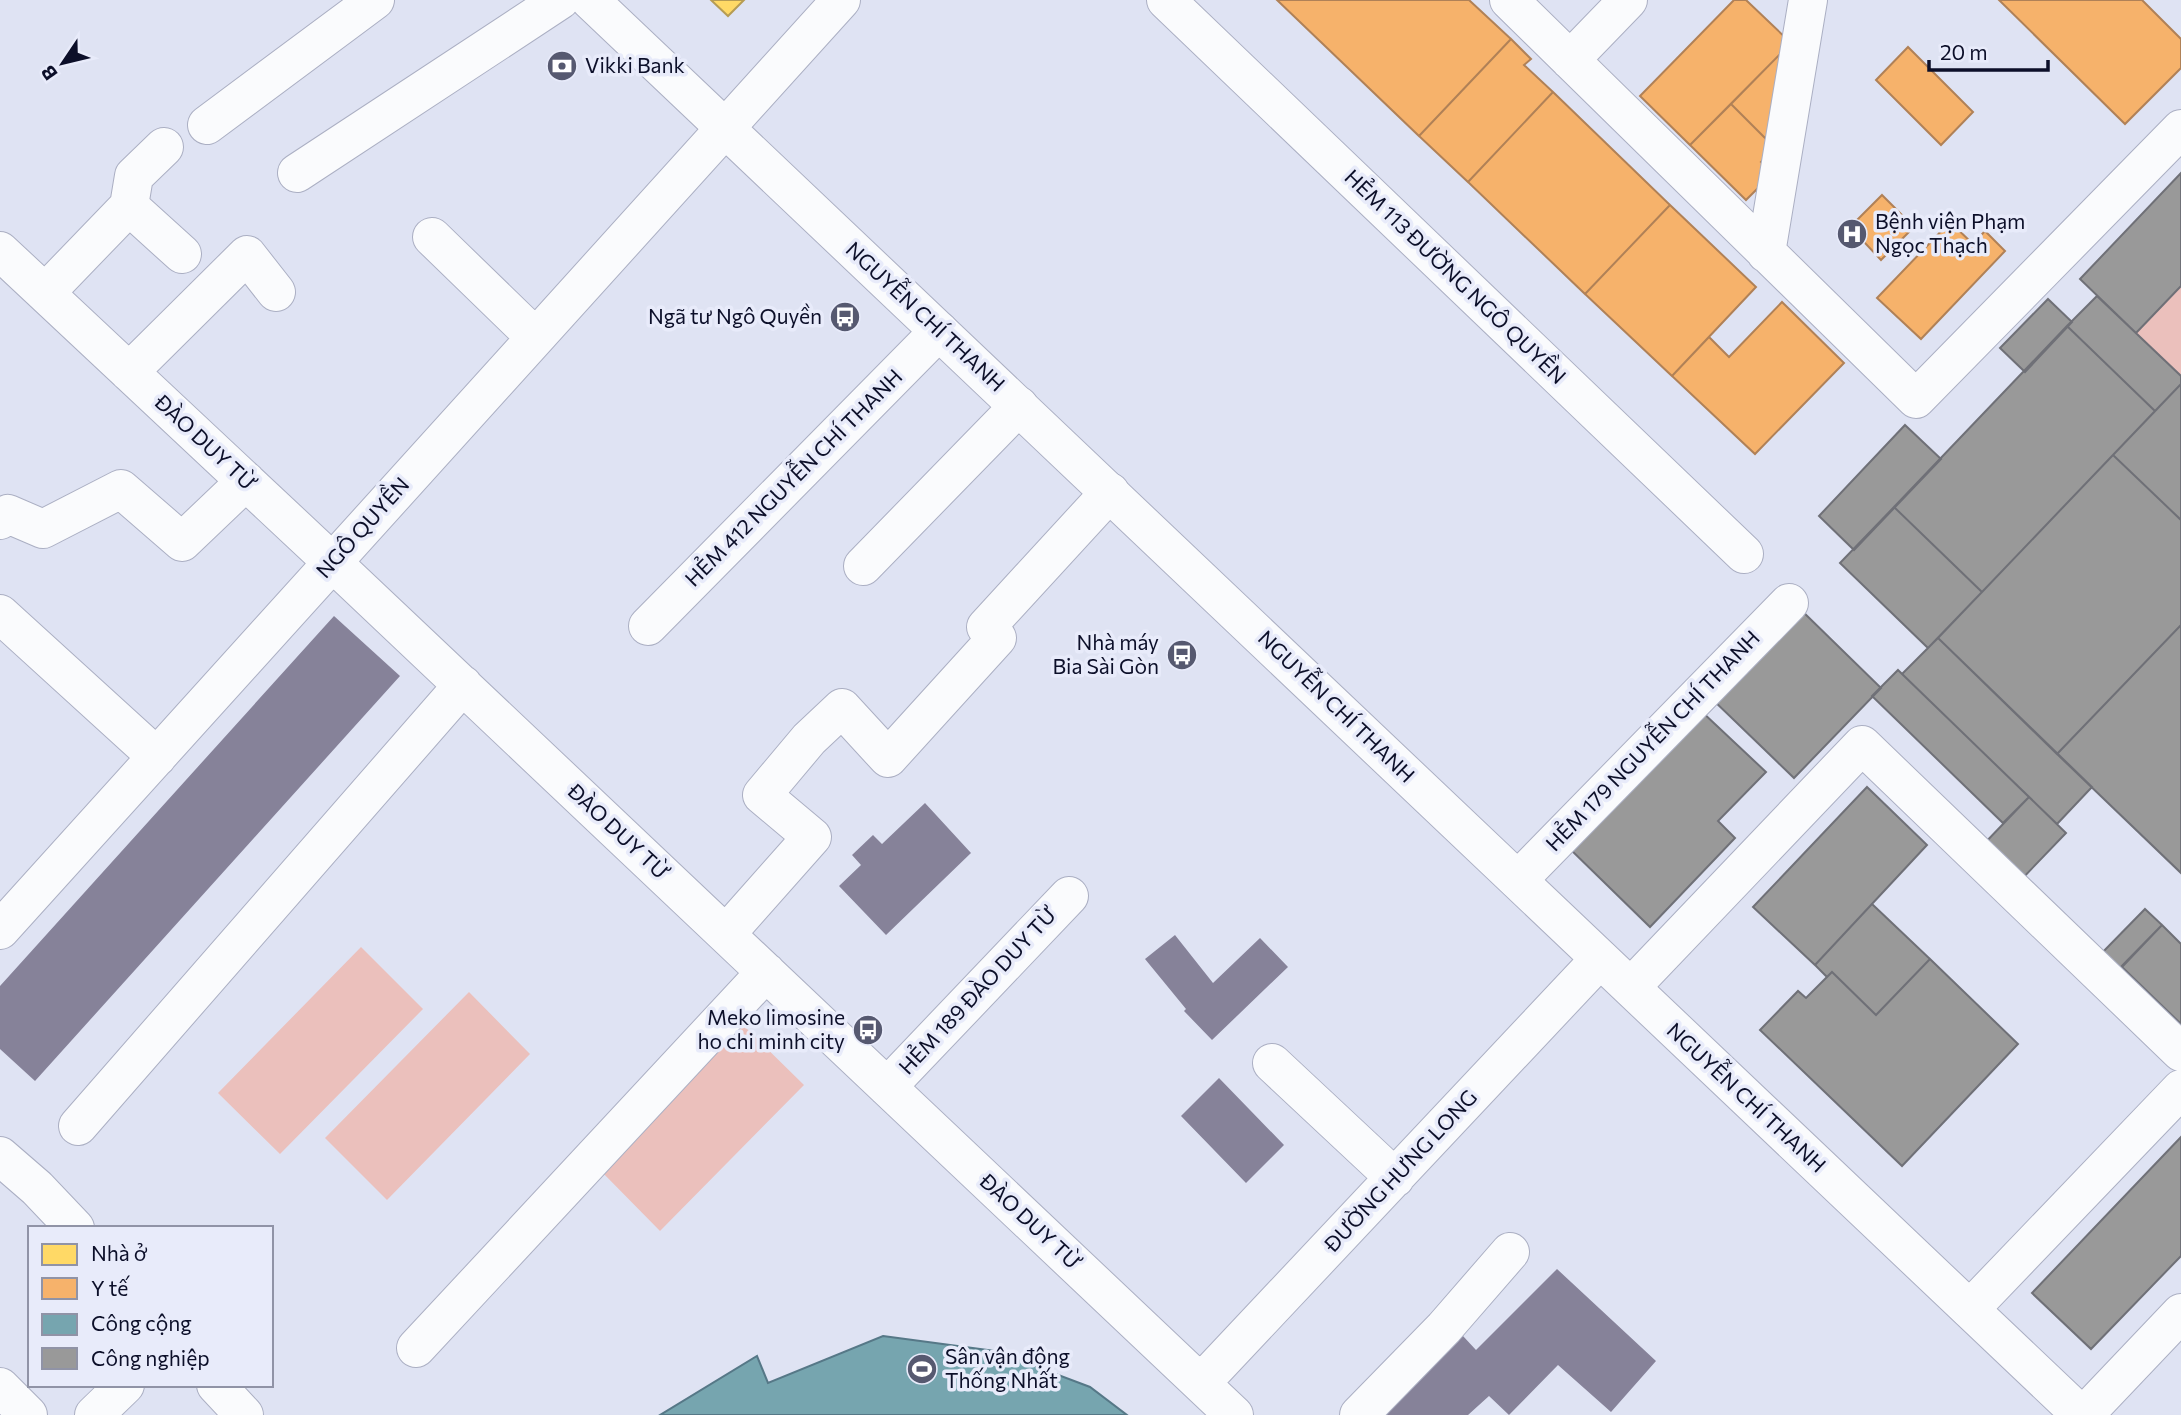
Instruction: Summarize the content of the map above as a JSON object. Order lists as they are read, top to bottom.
{
  "streets": {
    "street": [
      "HẺM 113 ĐƯỜNG NGÔ QUYỀN",
      "NGUYỄN CHÍ THANH",
      "ĐÀO DUY TỪ",
      "HẺM 412 NGUYỄN CHÍ THANH",
      "NGÔ QUYỀN",
      "HẺM 179 NGUYỄN CHÍ THANH",
      "HẺM 189 ĐÀO DUY TỪ",
      "ĐƯỜNG HƯNG LONG"
    ]
  },
  "crossings": [
    ["NGUYỄN CHÍ THANH", "HẺM 412 NGUYỄN CHÍ THANH"],
    ["NGUYỄN CHÍ THANH", "NGÔ QUYỀN"],
    ["NGUYỄN CHÍ THANH", "HẺM 179 NGUYỄN CHÍ THANH"],
    ["NGUYỄN CHÍ THANH", "ĐƯỜNG HƯNG LONG"],
    ["ĐÀO DUY TỪ", "NGÔ QUYỀN"],
    ["ĐÀO DUY TỪ", "HẺM 189 ĐÀO DUY TỪ"],
    ["ĐÀO DUY TỪ", "ĐƯỜNG HƯNG LONG"]
  ],
  "places": {
    "bank": ["Vikki Bank"],
    "hospital": ["Bệnh viện Phạm Ngọc Thạch"],
    "bus stop": ["Ngã tư Ngô Quyền", "Nhà máy Bia Sài Gòn", "Meko limosine ho chi minh city"],
    "sports": ["Sân vận động Thống Nhất"]
  },
  "legend": [
    "Nhà ở",
    "Y tế",
    "Công cộng",
    "Công nghiệp"
  ],
  "scale_bar": "20 m",
  "north": "bottom left"
}
